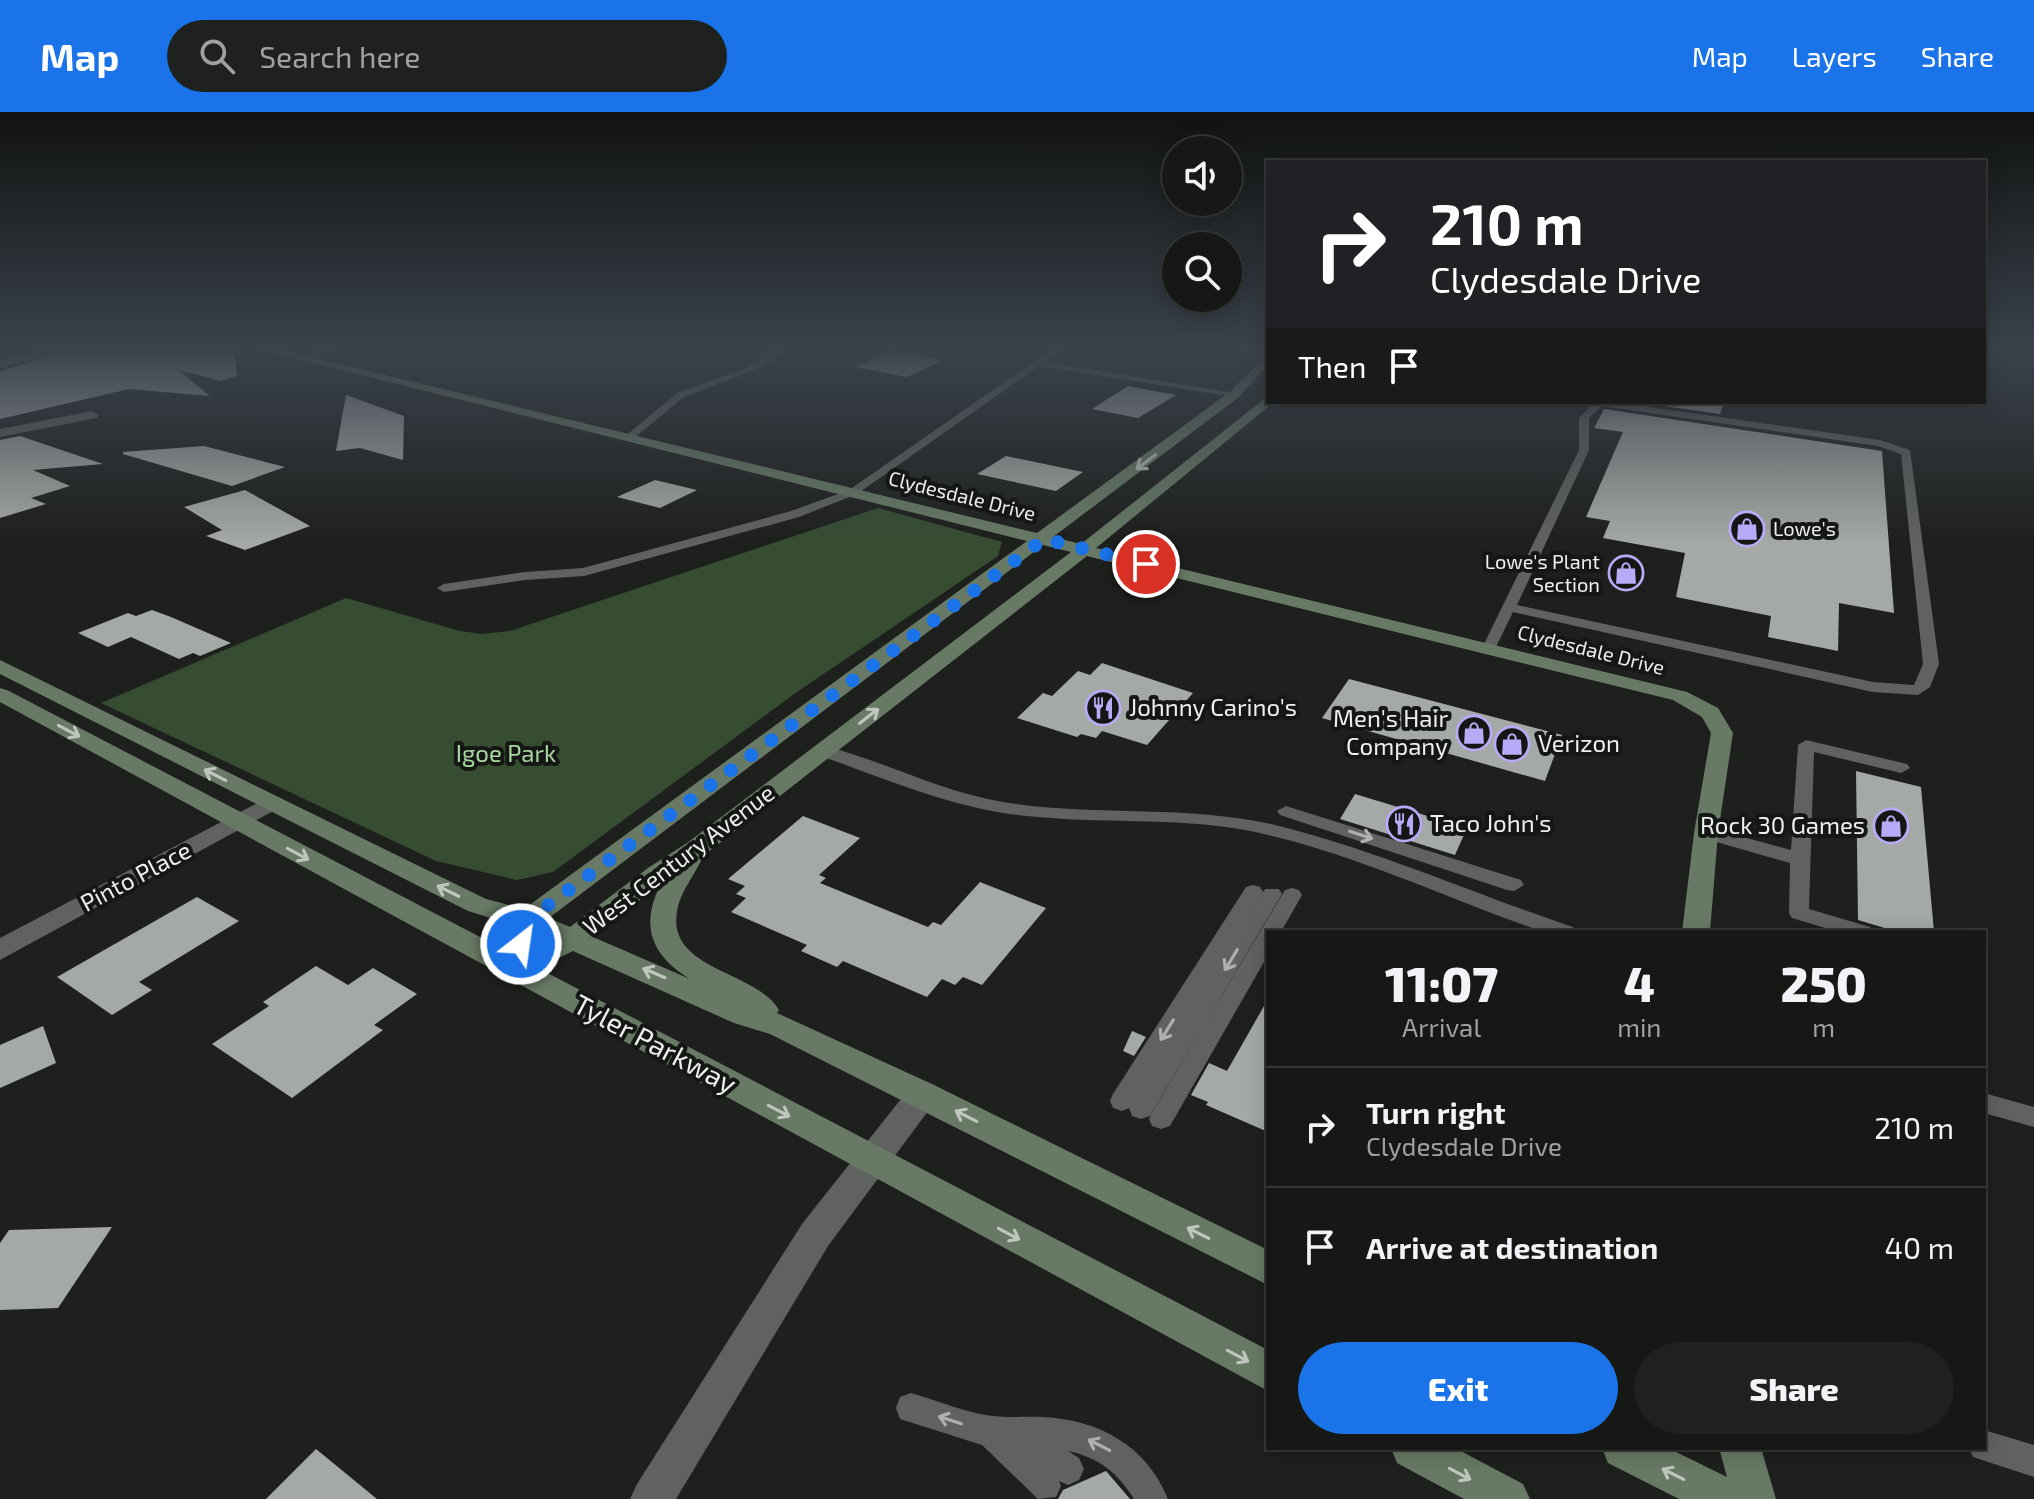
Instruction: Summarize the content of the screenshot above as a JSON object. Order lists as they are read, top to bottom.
{
  "streets": {
    "main road": ["Clydesdale Drive", "West Century Avenue", "Tyler Parkway"],
    "street": ["Pinto Place"]
  },
  "crossings": [
    ["Clydesdale Drive", "West Century Avenue"],
    ["West Century Avenue", "Tyler Parkway"],
    ["Pinto Place", "Tyler Parkway"]
  ],
  "parks": ["Igoe Park"],
  "places": {
    "shop": [
      "Lowe's",
      "Lowe's Plant Section",
      "Men's Hair Company",
      "Verizon",
      "Rock 30 Games"
    ],
    "restaurant": ["Johnny Carino's", "Taco John's"]
  },
  "page": {
    "header": "Map",
    "search": "Search here",
    "nav": ["Map", "Layers", "Share"],
    "turn": ["210 m", "Clydesdale Drive"],
    "then": "Then",
    "eta": [
      "11:07",
      "Arrival",
      "4",
      "min",
      "250",
      "m"
    ],
    "list": [
      {
        "name": "Turn right",
        "note": "Clydesdale Drive",
        "value": "210 m"
      },
      {
        "name": "Arrive at destination",
        "value": "40 m"
      }
    ],
    "buttons": ["Exit", "Share"]
  }
}
